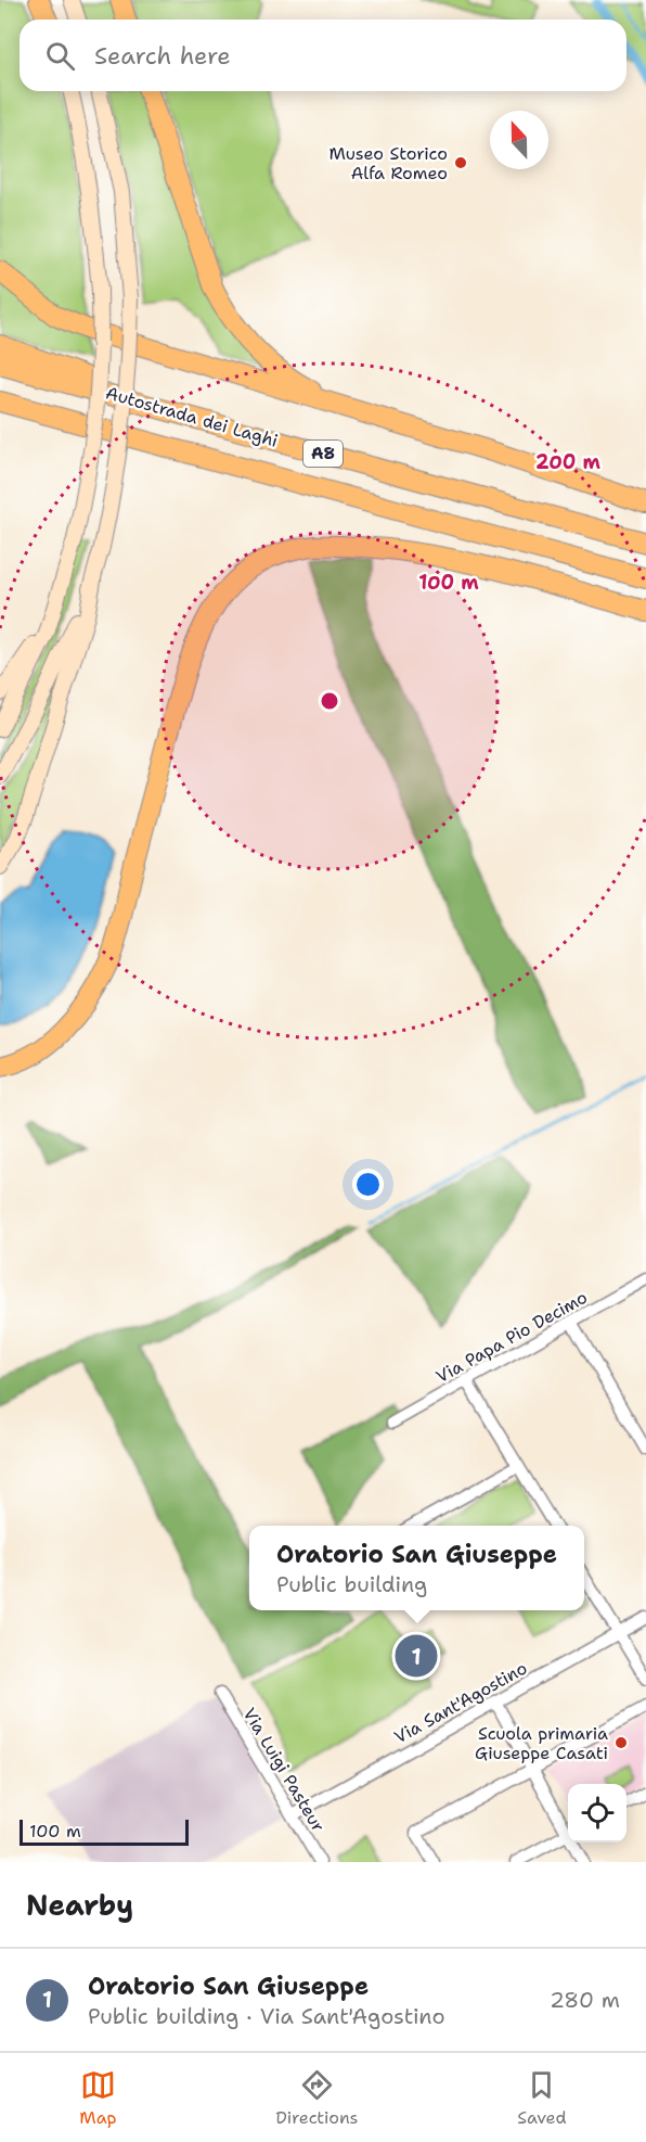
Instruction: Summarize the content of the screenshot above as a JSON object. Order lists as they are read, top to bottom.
{
  "streets": {
    "highway": ["Autostrada dei Laghi", "A8"],
    "street": ["Via Papa Pio Decimo", "Via Sant'Agostino", "Via Luigi Pasteur"]
  },
  "crossings": [
    ["Via Sant'Agostino", "Via Luigi Pasteur"]
  ],
  "places": ["Museo Storico Alfa Romeo", "Scuola primaria Giuseppe Casati"],
  "scale_bar": "100 m",
  "north": "top",
  "page": {
    "search": "Search here",
    "popup": ["Oratorio San Giuseppe", "Public building"],
    "pins": "1",
    "scale": "100 m",
    "heading": "Nearby",
    "list": [
      {
        "mark": "1",
        "name": "Oratorio San Giuseppe",
        "note": "Public building · Via Sant'Agostino",
        "value": "280 m"
      }
    ],
    "nav": ["Map", "Directions", "Saved"]
  },
  "rings": ["200 m", "100 m"]
}
